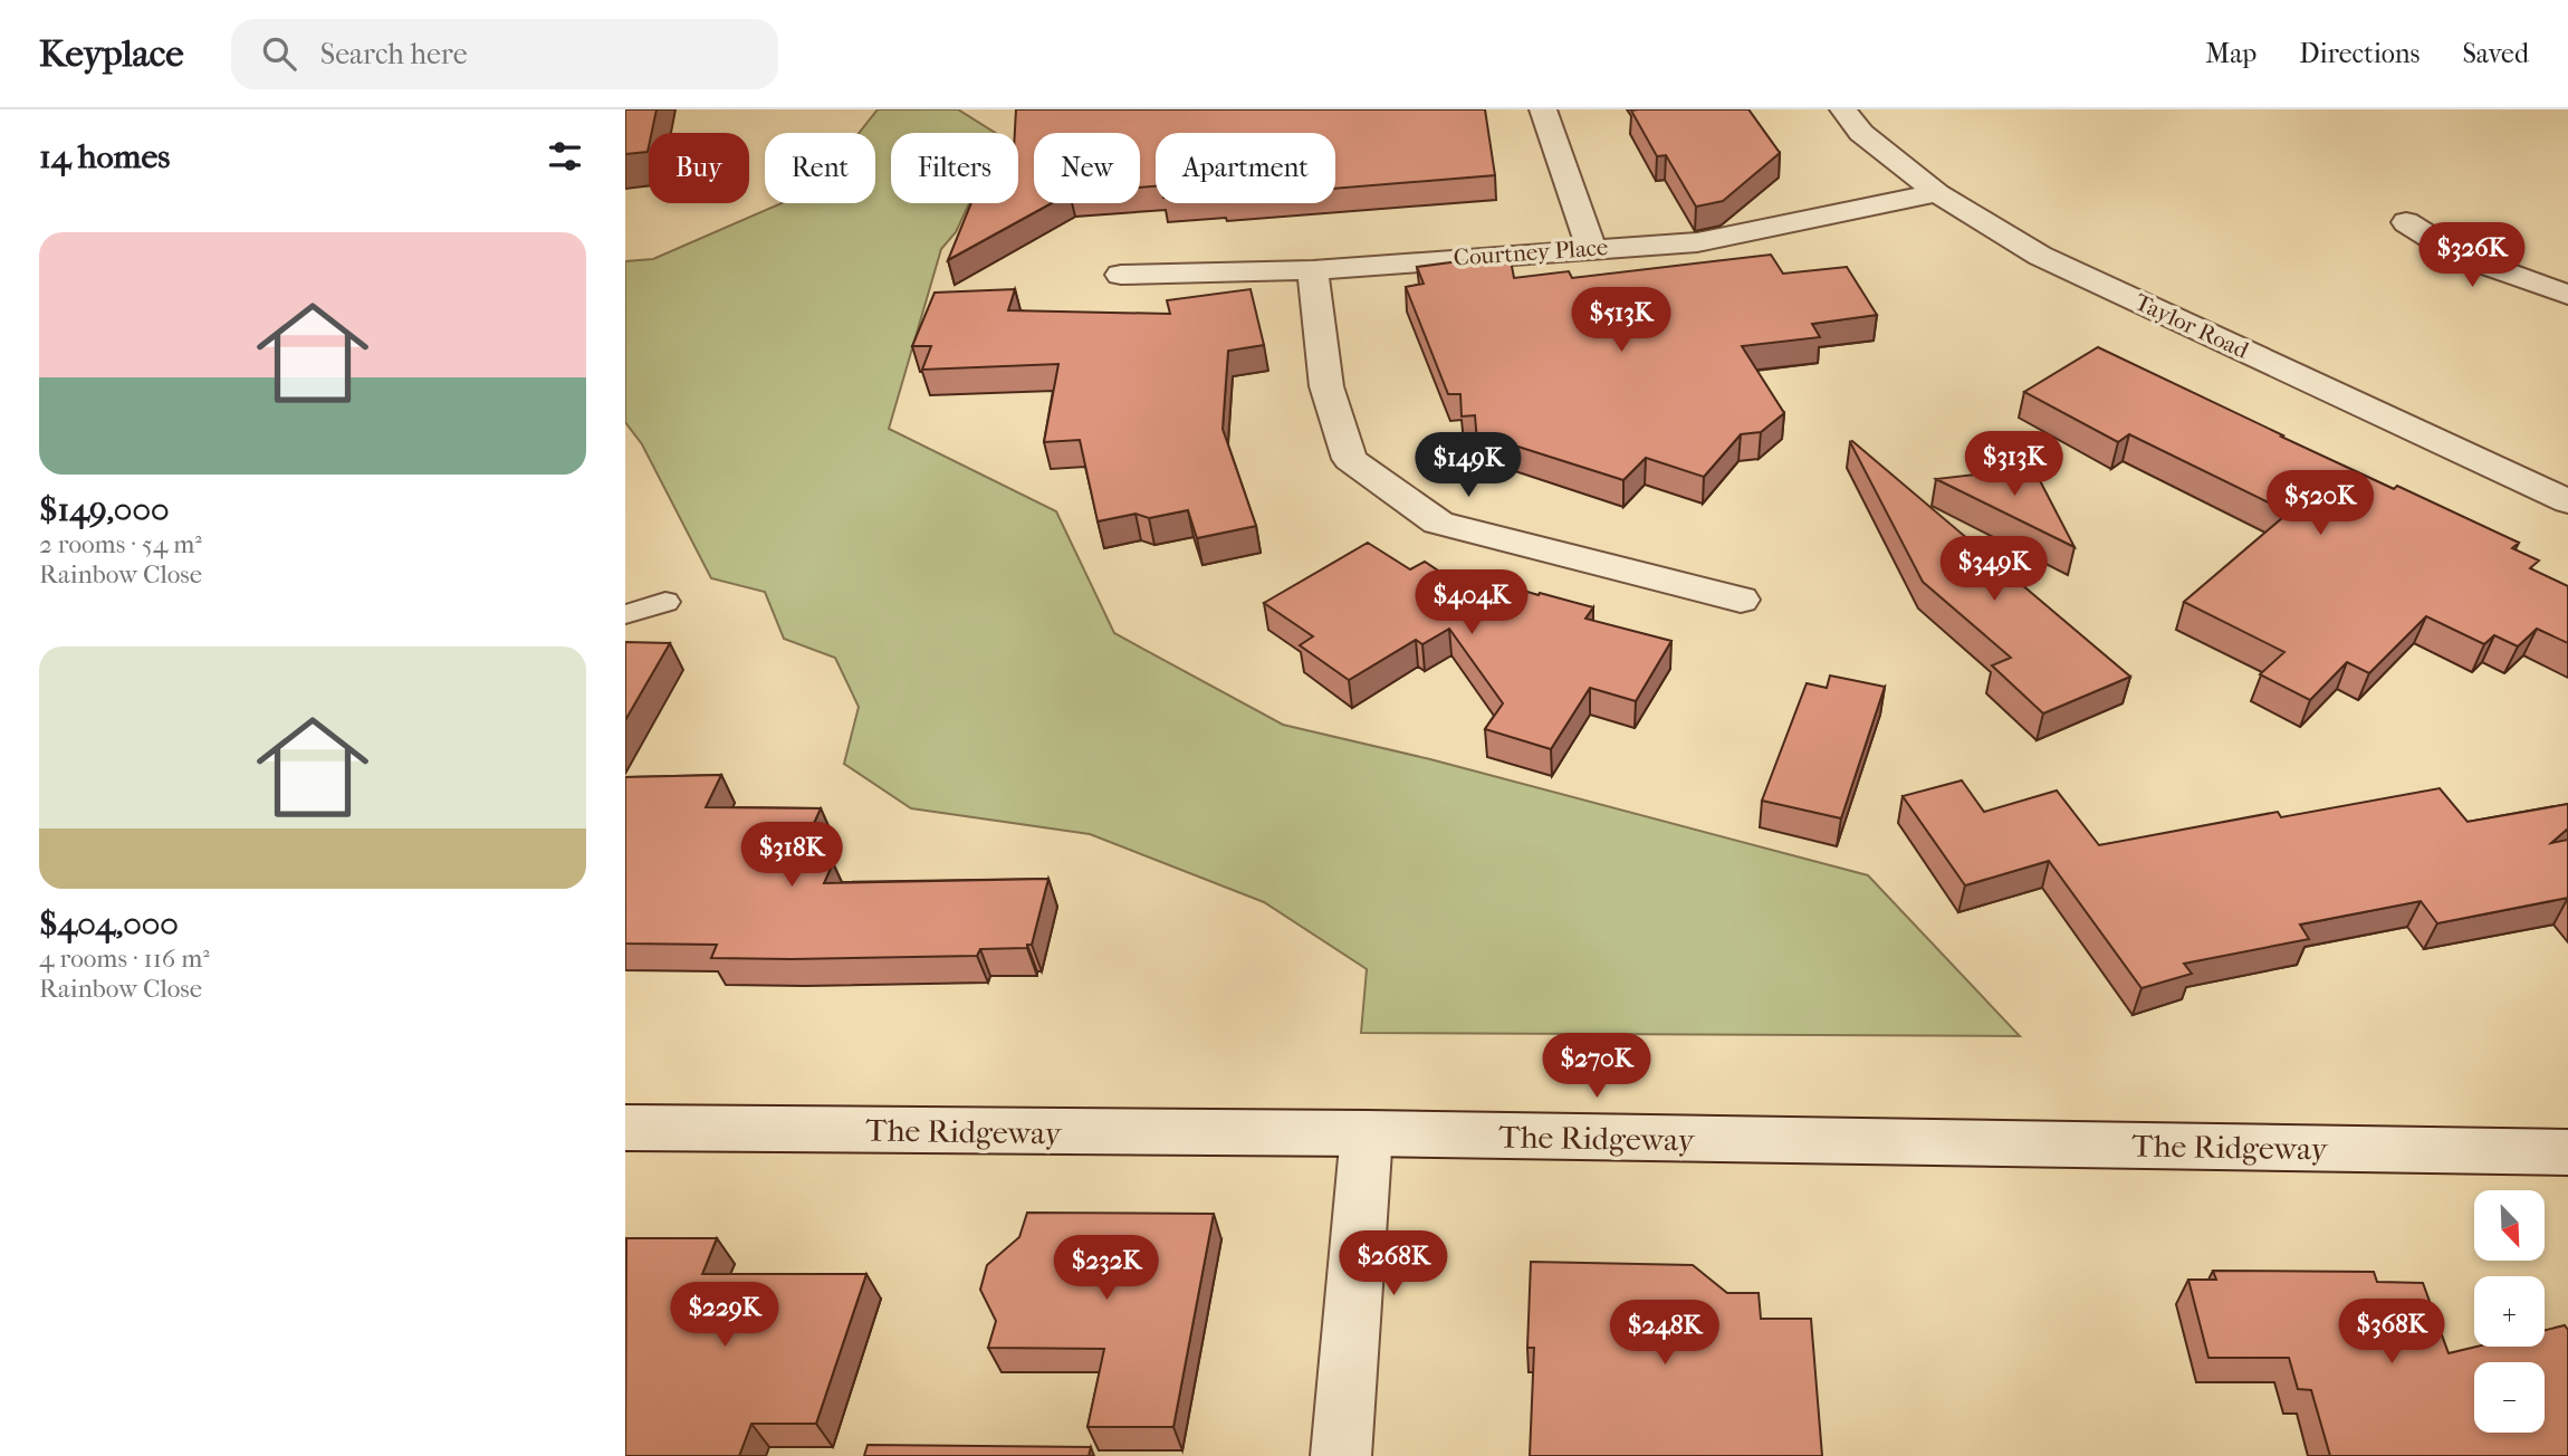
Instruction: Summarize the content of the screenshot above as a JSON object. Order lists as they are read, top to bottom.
{
  "streets": {
    "street": ["Courtney Place", "Taylor Road", "The Ridgeway"]
  },
  "crossings": [
    ["Courtney Place", "Taylor Road"]
  ],
  "north": "bottom right",
  "page": {
    "header": "Keyplace",
    "search": "Search here",
    "nav": ["Map", "Directions", "Saved"],
    "heading": "14 homes",
    "chip": [
      "Buy",
      "Rent",
      "Filters",
      "New",
      "Apartment"
    ],
    "list": [
      {
        "name": "$149,000",
        "note": "2 rooms · 54 m² · Rainbow Close"
      },
      {
        "name": "$404,000",
        "note": "4 rooms · 116 m² · Rainbow Close"
      }
    ],
    "price": [
      "$326K",
      "$513K",
      "$313K",
      "$149K",
      "$520K",
      "$349K",
      "$404K",
      "$318K",
      "$270K",
      "$268K",
      "$232K",
      "$229K",
      "$368K",
      "$248K"
    ],
    "map_buttons": ["+", "−"]
  }
}
